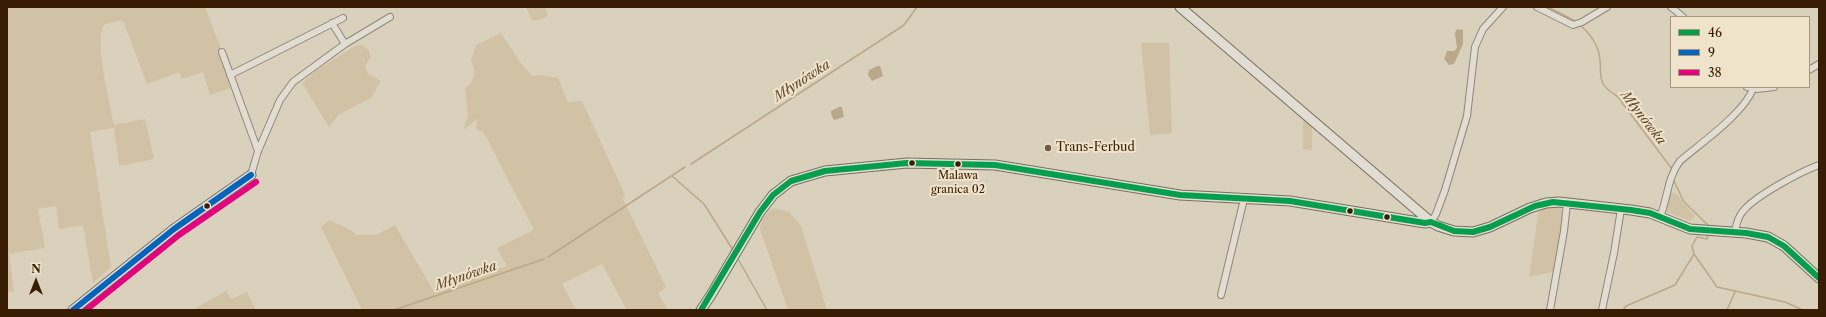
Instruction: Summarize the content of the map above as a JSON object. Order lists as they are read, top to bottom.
{
  "water": ["Młynówka"],
  "places": ["Trans-Ferbud", "Malawa granica 02"],
  "lines": ["transit line 46", "transit line 9", "transit line 38"],
  "legend": ["46", "9", "38"],
  "north": "top"
}
